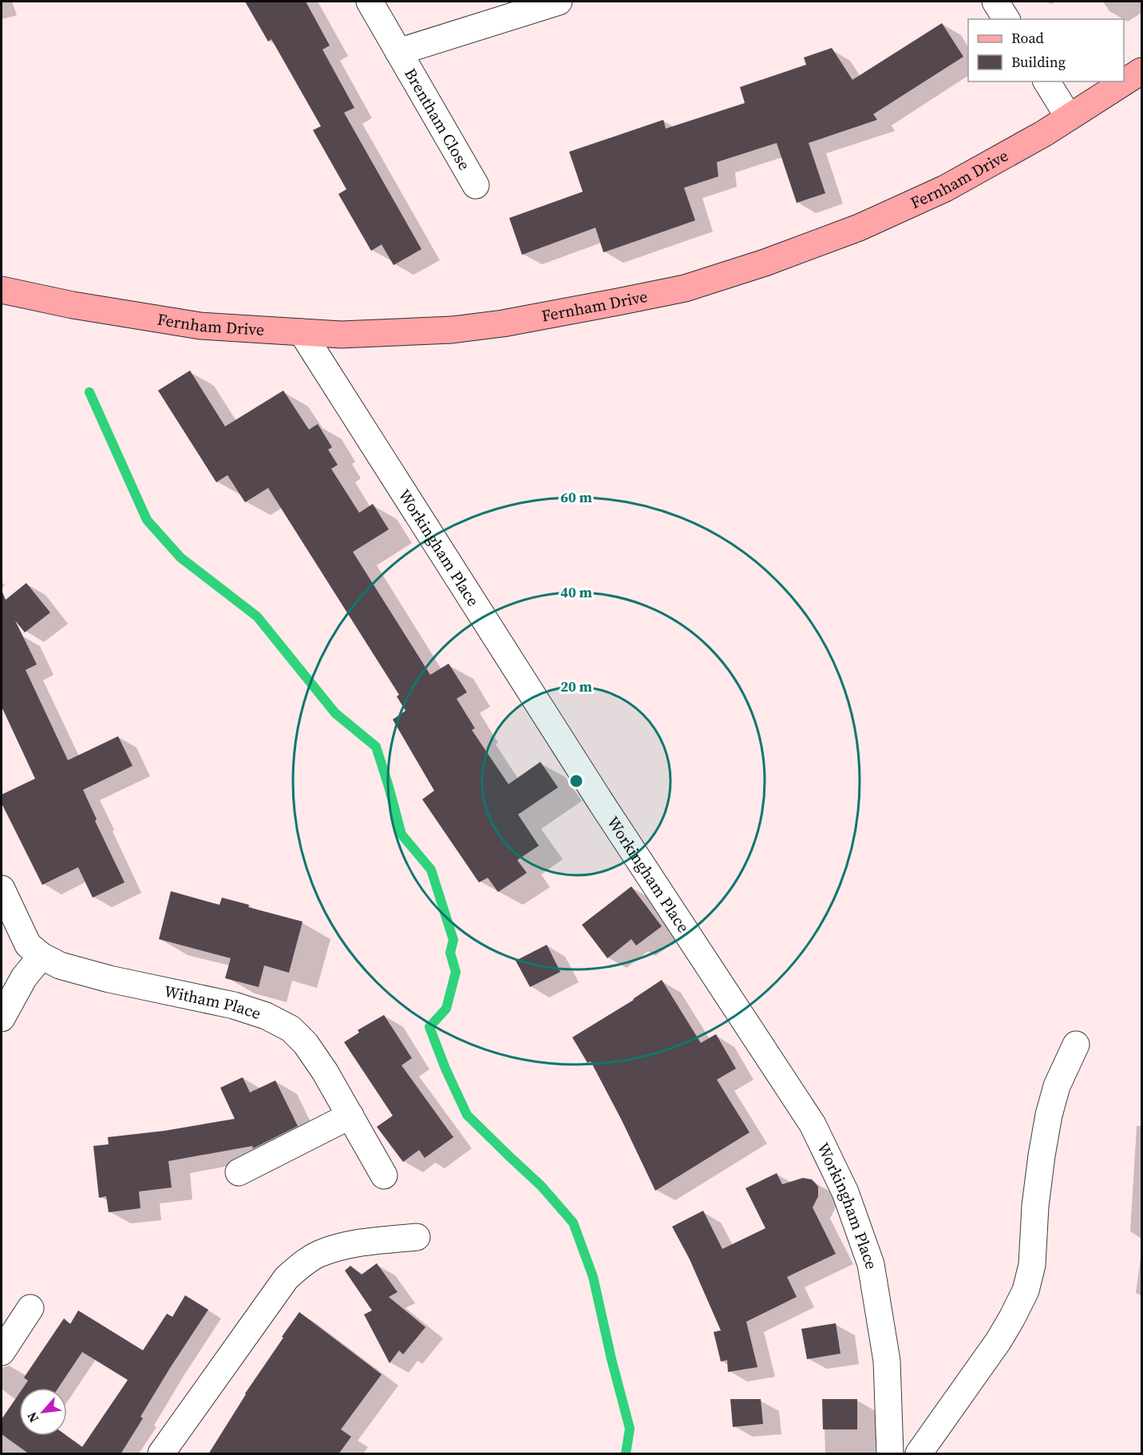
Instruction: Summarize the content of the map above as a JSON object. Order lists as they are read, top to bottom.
{
  "streets": {
    "street": [
      "Brentham Close",
      "Fernham Drive",
      "Workingham Place",
      "Witham Place"
    ]
  },
  "crossings": [
    ["Fernham Drive", "Workingham Place"]
  ],
  "legend": ["Road", "Building"],
  "north": "bottom left",
  "rings": ["60 m", "40 m", "20 m"]
}
